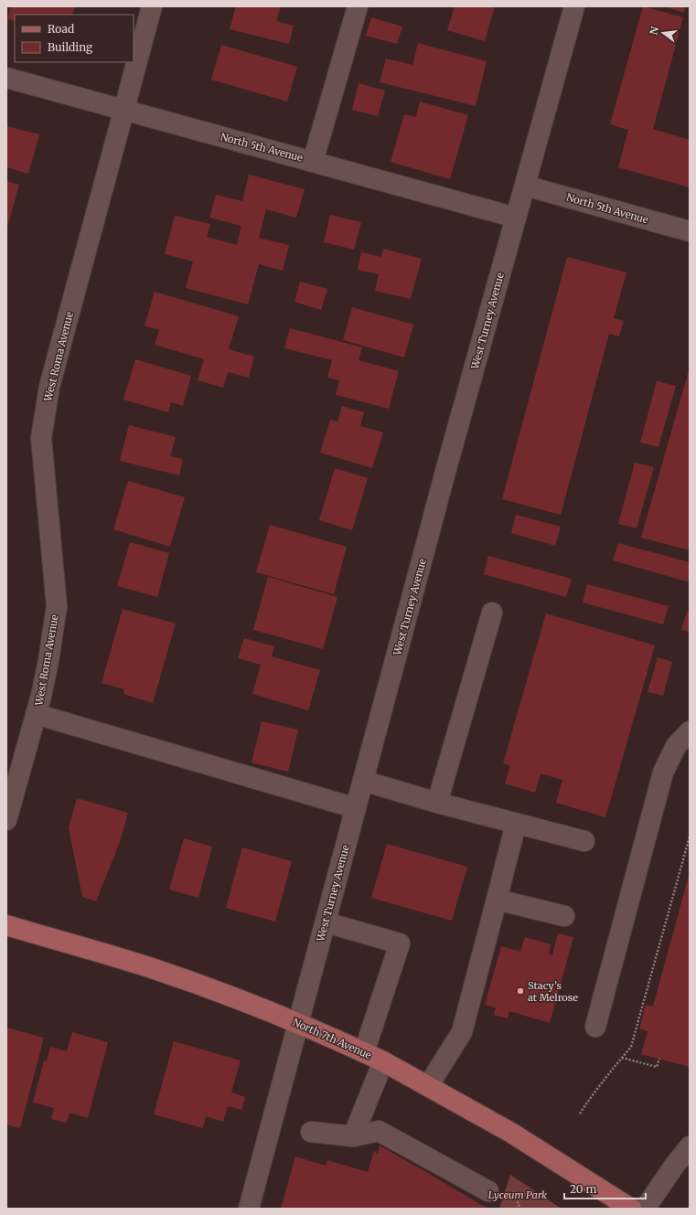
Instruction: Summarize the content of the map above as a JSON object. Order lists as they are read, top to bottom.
{
  "streets": {
    "main road": ["North 7th Avenue"],
    "street": ["North 5th Avenue", "West Turney Avenue", "West Roma Avenue"]
  },
  "crossings": [
    ["North 5th Avenue", "West Turney Avenue"],
    ["North 5th Avenue", "West Roma Avenue"],
    ["West Turney Avenue", "North 7th Avenue"]
  ],
  "parks": ["Lyceum Park"],
  "places": ["Stacy’s at Melrose"],
  "legend": ["Road", "Building"],
  "scale_bar": "20 m",
  "north": "left"
}
